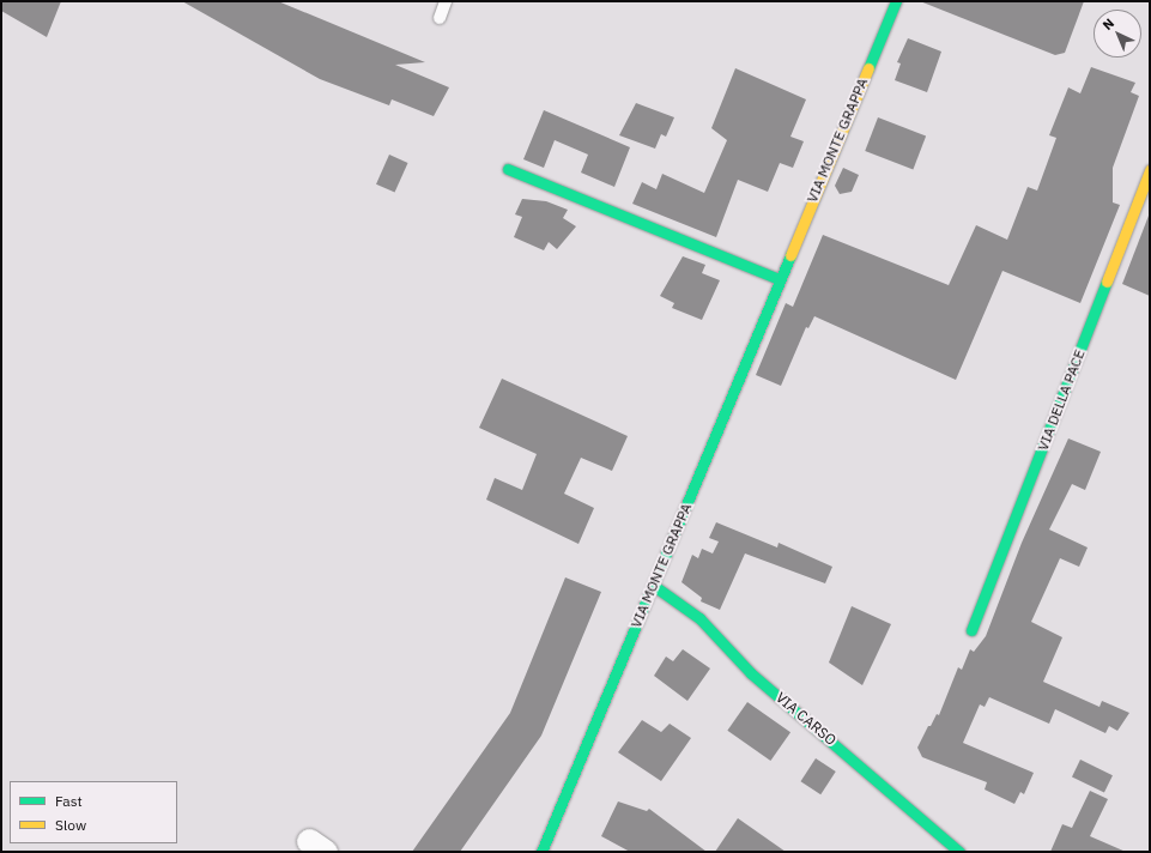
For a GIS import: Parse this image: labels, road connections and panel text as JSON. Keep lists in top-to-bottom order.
{
  "streets": {
    "street": ["VIA MONTE GRAPPA", "VIA DELLA PACE", "VIA CARSO"]
  },
  "crossings": [
    ["VIA MONTE GRAPPA", "VIA CARSO"]
  ],
  "legend": ["Fast", "Slow"],
  "north": "top left"
}
